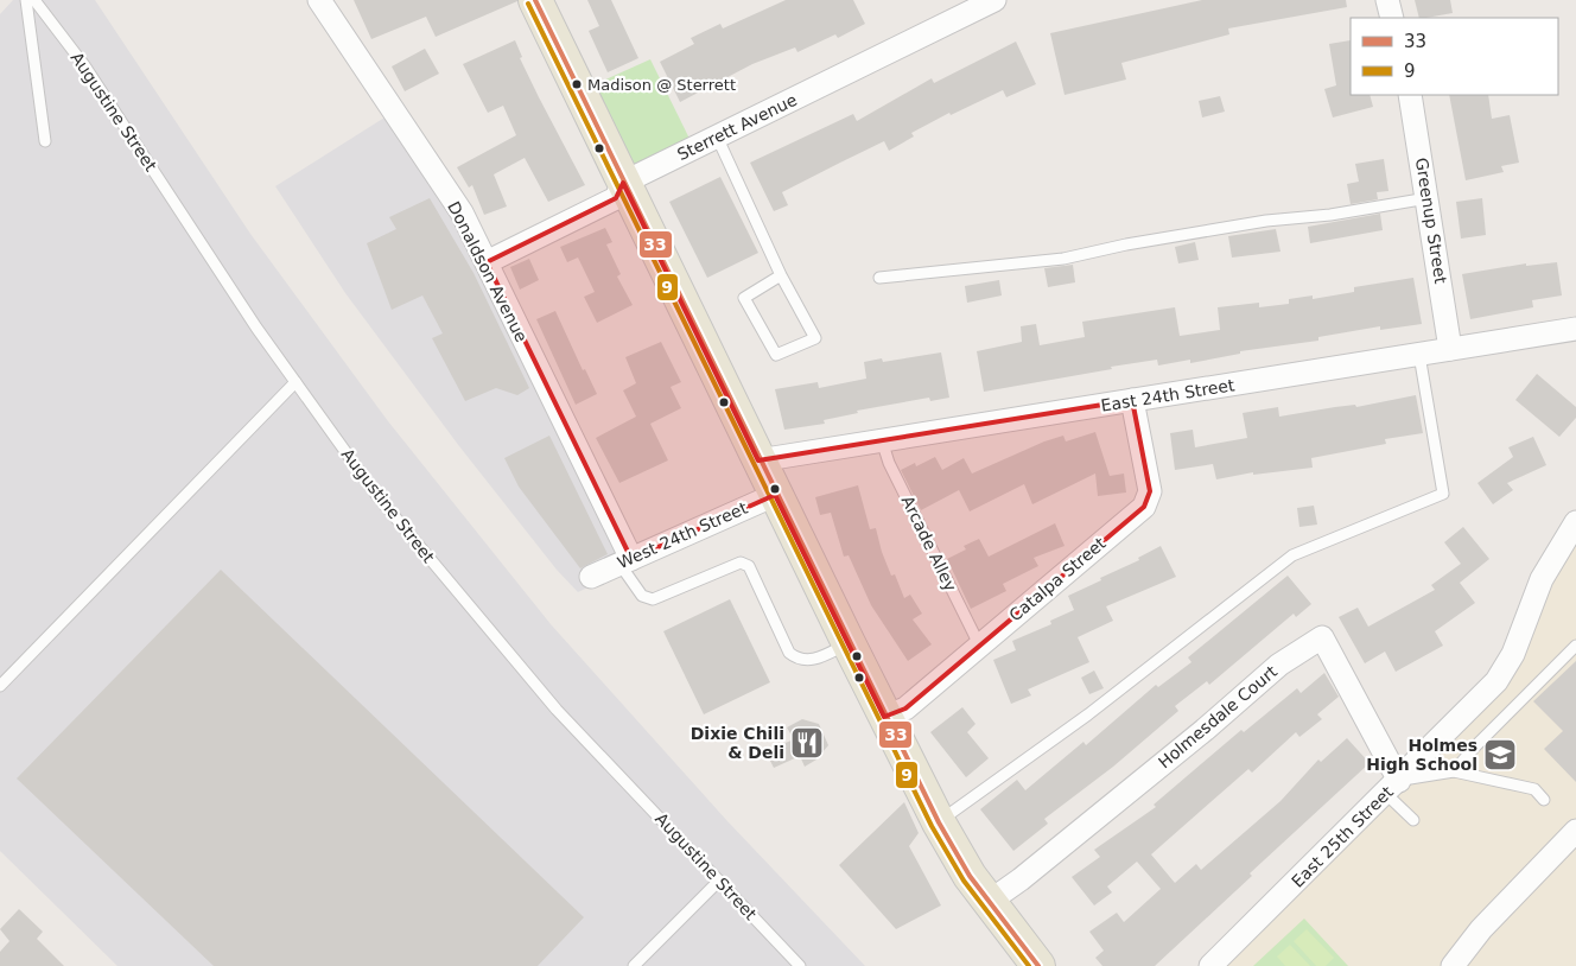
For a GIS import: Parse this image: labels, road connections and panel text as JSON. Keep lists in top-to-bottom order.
{
  "streets": {
    "street": [
      "Sterrett Avenue",
      "Greenup Street",
      "Donaldson Avenue",
      "East 24th Street",
      "West 24th Street",
      "Catalpa Street",
      "Holmesdale Court",
      "East 25th Street"
    ],
    "lane": ["Augustine Street", "Arcade Alley"]
  },
  "crossings": [
    ["Sterrett Avenue", "Donaldson Avenue"],
    ["Greenup Street", "East 24th Street"],
    ["Donaldson Avenue", "West 24th Street"],
    ["East 24th Street", "Arcade Alley"],
    ["East 24th Street", "Catalpa Street"],
    ["Arcade Alley", "Catalpa Street"],
    ["Holmesdale Court", "East 25th Street"]
  ],
  "places": {
    "other": ["Madison @ Sterrett"],
    "restaurant": ["Dixie Chili & Deli"],
    "school or university": ["Holmes High School"]
  },
  "lines": ["transit line 33", "transit line 9"],
  "legend": ["33", "9"]
}
